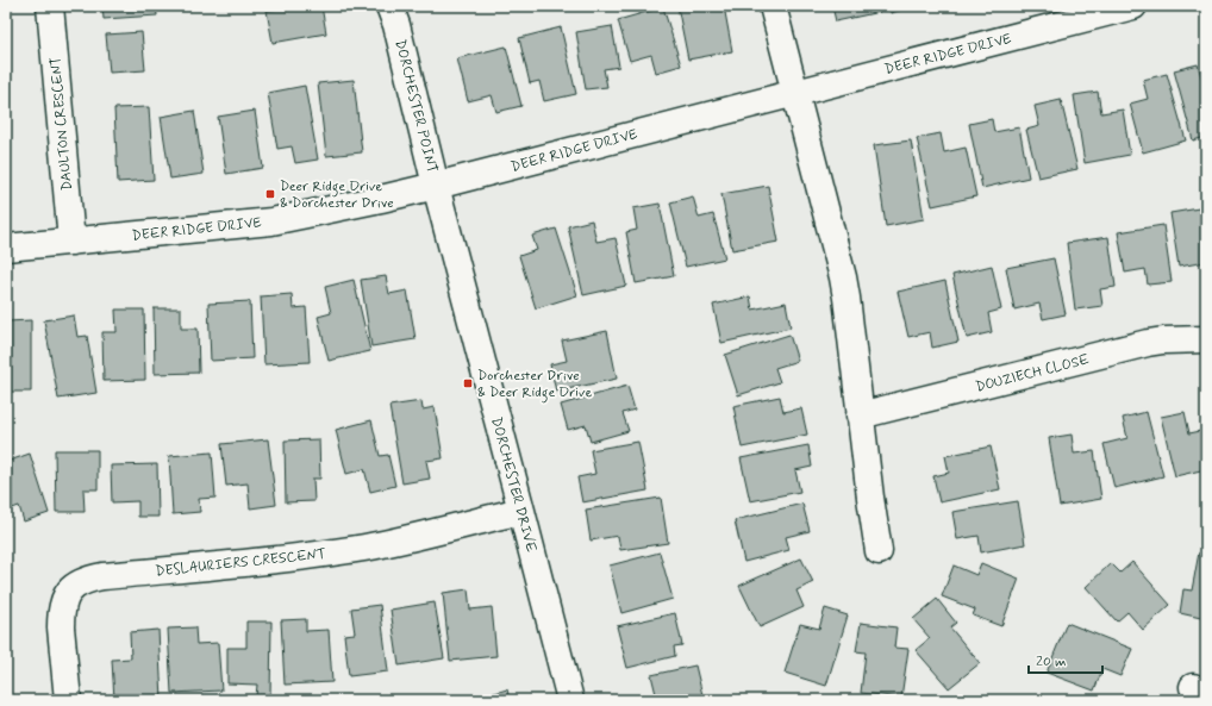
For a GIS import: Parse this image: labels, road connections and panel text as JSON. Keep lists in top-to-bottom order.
{
  "streets": {
    "street": [
      "DEER RIDGE DRIVE",
      "DORCHESTER POINT",
      "DAULTON CRESCENT",
      "DOUZIECH CLOSE",
      "DORCHESTER DRIVE",
      "DESLAURIERS CRESCENT"
    ]
  },
  "crossings": [
    ["DEER RIDGE DRIVE", "DORCHESTER POINT"],
    ["DEER RIDGE DRIVE", "DAULTON CRESCENT"],
    ["DEER RIDGE DRIVE", "DORCHESTER DRIVE"],
    ["DORCHESTER POINT", "DORCHESTER DRIVE"],
    ["DORCHESTER DRIVE", "DESLAURIERS CRESCENT"]
  ],
  "places": {
    "transit": ["Deer Ridge Drive & Dorchester Drive", "Dorchester Drive & Deer Ridge Drive"]
  },
  "scale_bar": "20 m"
}
